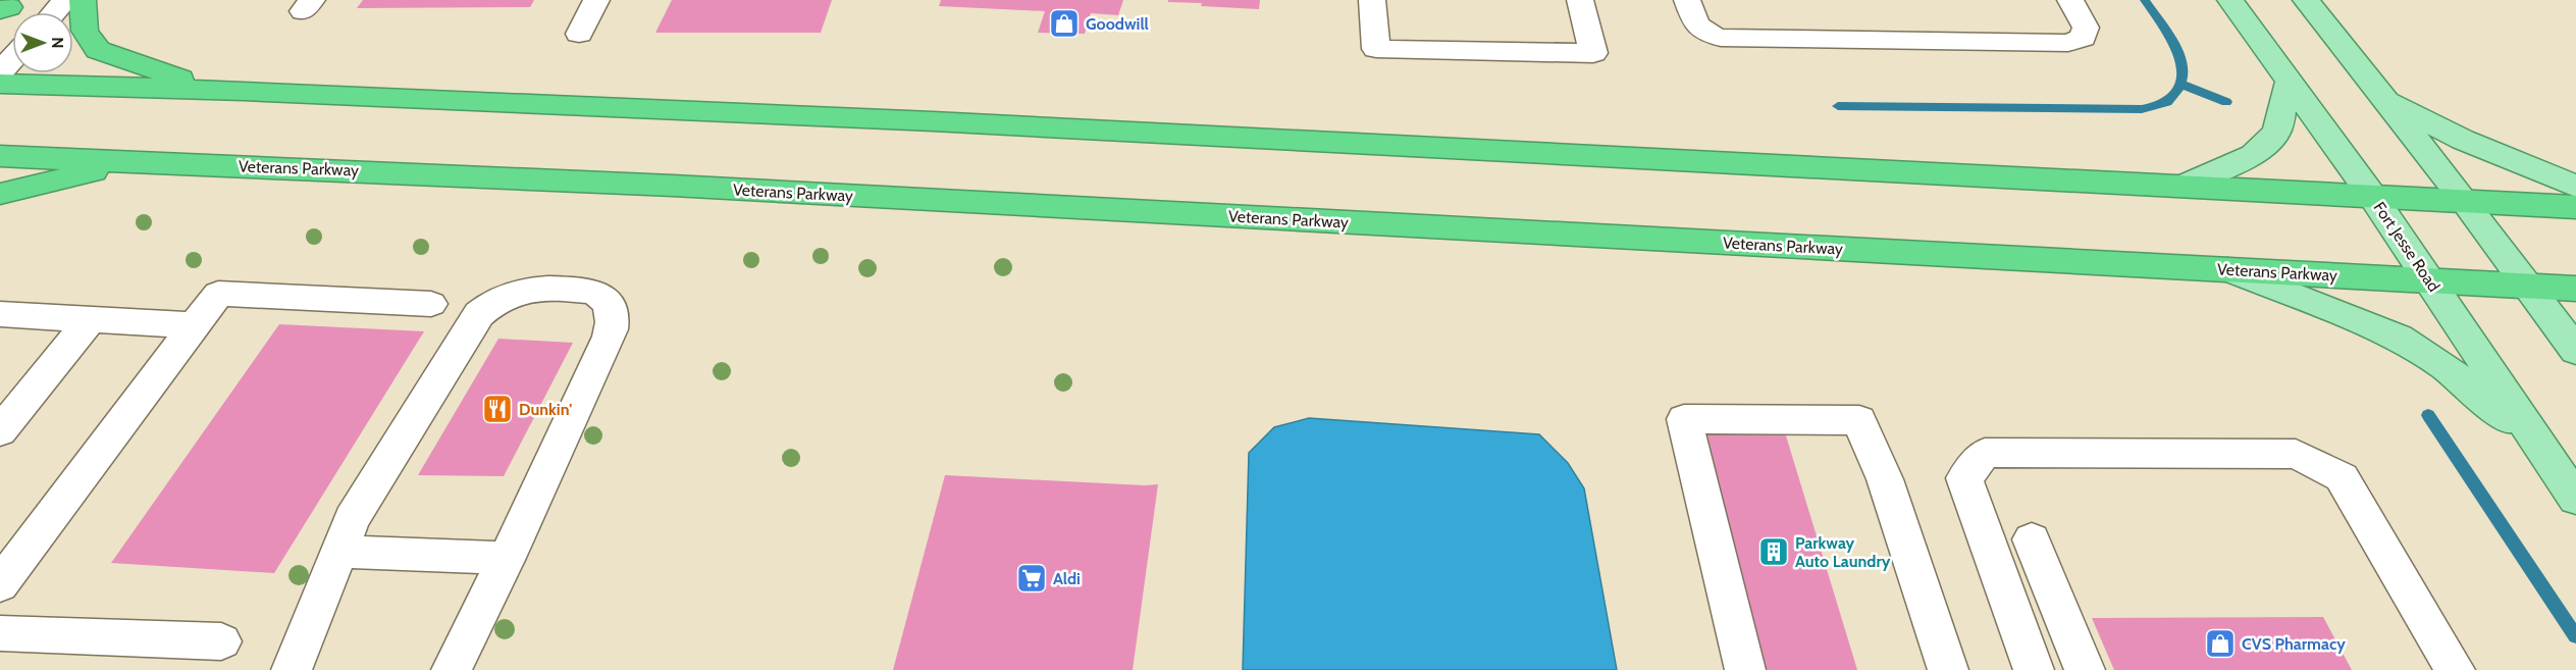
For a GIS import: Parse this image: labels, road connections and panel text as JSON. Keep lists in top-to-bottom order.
{
  "streets": {
    "highway": ["Veterans Parkway"],
    "main road": ["Fort Jesse Road"]
  },
  "crossings": [
    ["Veterans Parkway", "Fort Jesse Road"]
  ],
  "places": {
    "shop": ["Goodwill", "CVS Pharmacy"],
    "restaurant": ["Dunkin'"],
    "building": ["Parkway Auto Laundry"],
    "supermarket": ["Aldi"]
  },
  "north": "right"
}
